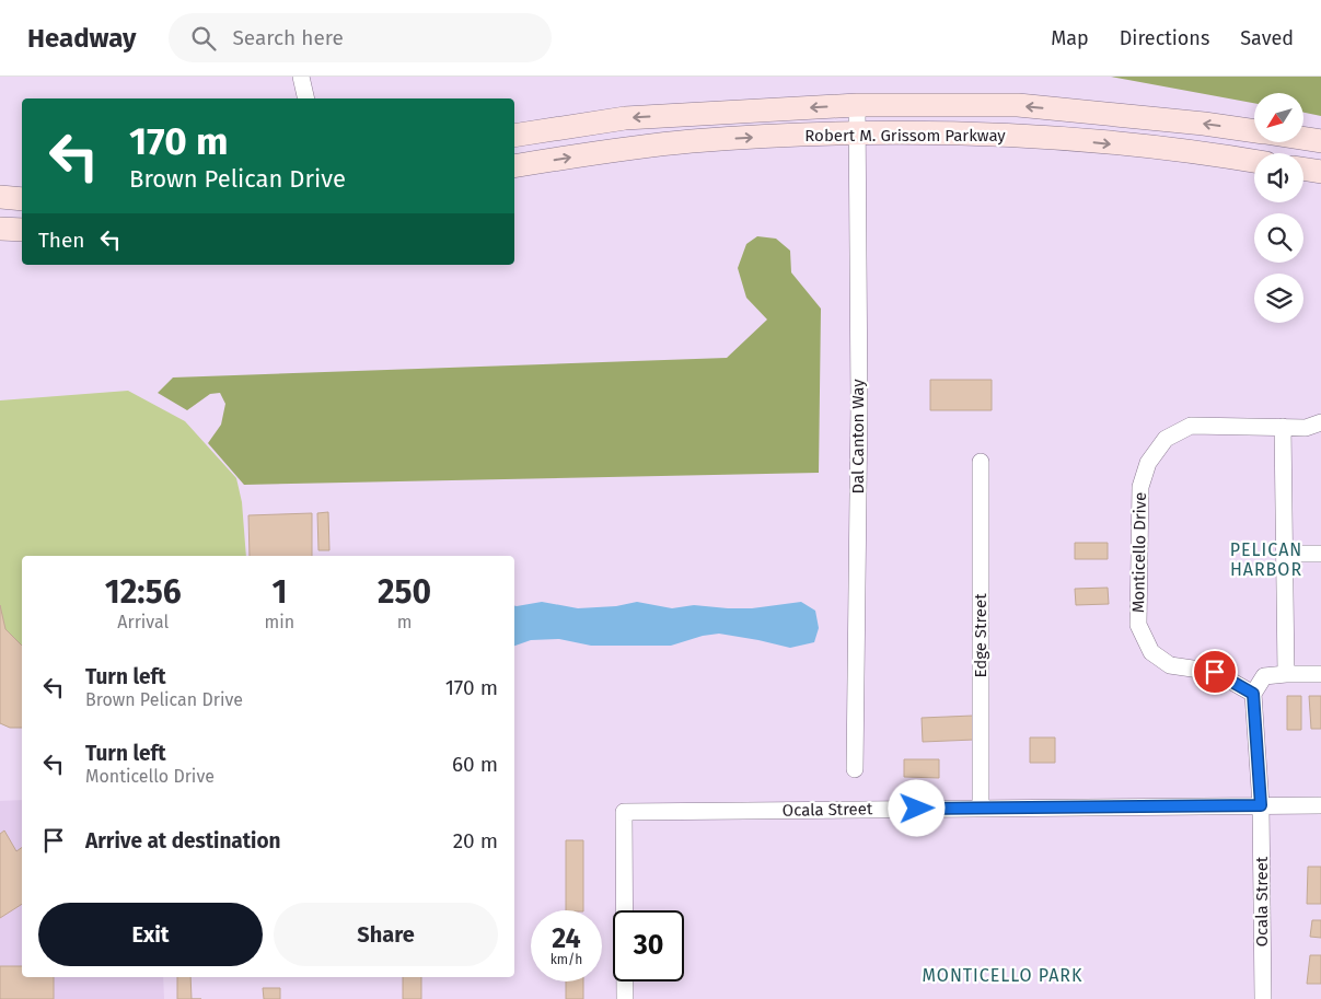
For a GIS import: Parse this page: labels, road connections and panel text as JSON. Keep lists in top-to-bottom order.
{
  "streets": {
    "main road": ["Robert M. Grissom Parkway"],
    "street": [
      "Dal Canton Way",
      "Monticello Drive",
      "Edge Street",
      "Ocala Street"
    ]
  },
  "crossings": [
    ["Robert M. Grissom Parkway", "Dal Canton Way"],
    ["Edge Street", "Ocala Street"]
  ],
  "districts": ["PELICAN HARBOR", "MONTICELLO PARK"],
  "north": "bottom left",
  "page": {
    "header": "Headway",
    "search": "Search here",
    "nav": ["Map", "Directions", "Saved"],
    "turn": ["170 m", "Brown Pelican Drive"],
    "then": "Then",
    "eta": [
      "12:56",
      "Arrival",
      "1",
      "min",
      "250",
      "m"
    ],
    "list": [
      {
        "name": "Turn left",
        "note": "Brown Pelican Drive",
        "value": "170 m"
      },
      {
        "name": "Turn left",
        "note": "Monticello Drive",
        "value": "60 m"
      },
      {
        "name": "Arrive at destination",
        "value": "20 m"
      }
    ],
    "buttons": ["Exit", "Share"],
    "speed": "24 km/h",
    "limit": "30"
  }
}
